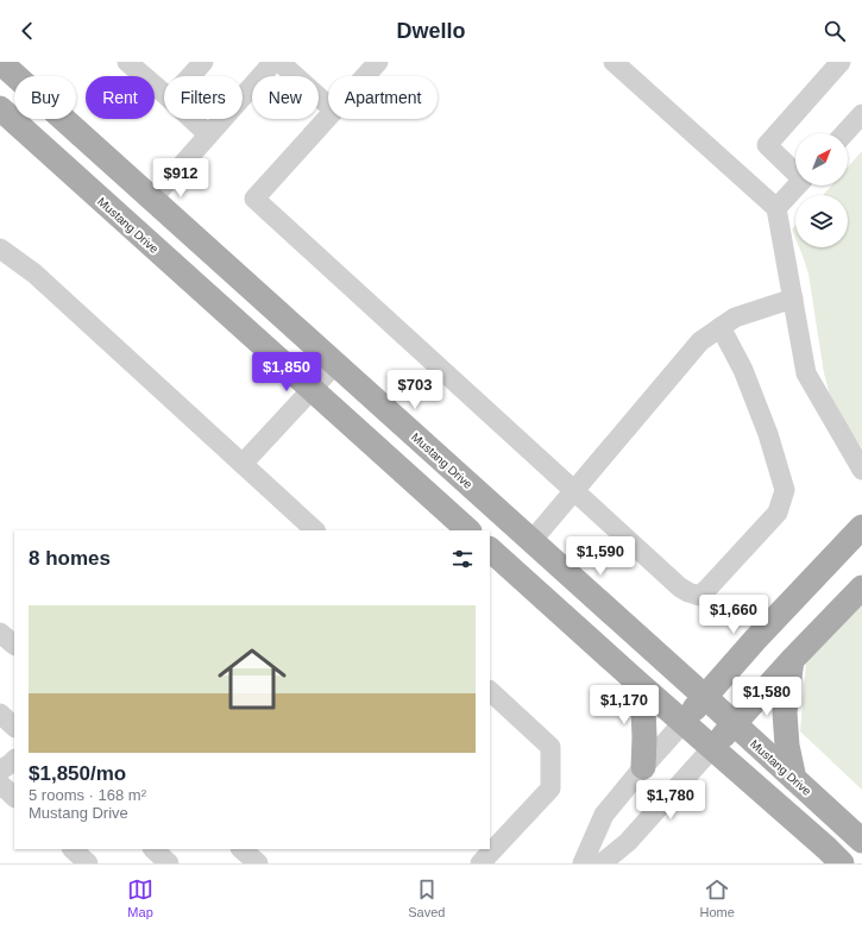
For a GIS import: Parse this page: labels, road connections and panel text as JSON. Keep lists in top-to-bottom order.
{
  "streets": {
    "main road": ["Mustang Drive"]
  },
  "north": "top right",
  "page": {
    "header": "Dwello",
    "chip": [
      "Buy",
      "Rent",
      "Filters",
      "New",
      "Apartment"
    ],
    "price": [
      "$912",
      "$1,850",
      "$703",
      "$1,590",
      "$1,660",
      "$1,580",
      "$1,170",
      "$1,780"
    ],
    "heading": "8 homes",
    "list": [
      {
        "name": "$1,850/mo",
        "note": "5 rooms · 168 m² · Mustang Drive"
      }
    ],
    "tabs": ["Map", "Saved", "Home"]
  }
}
